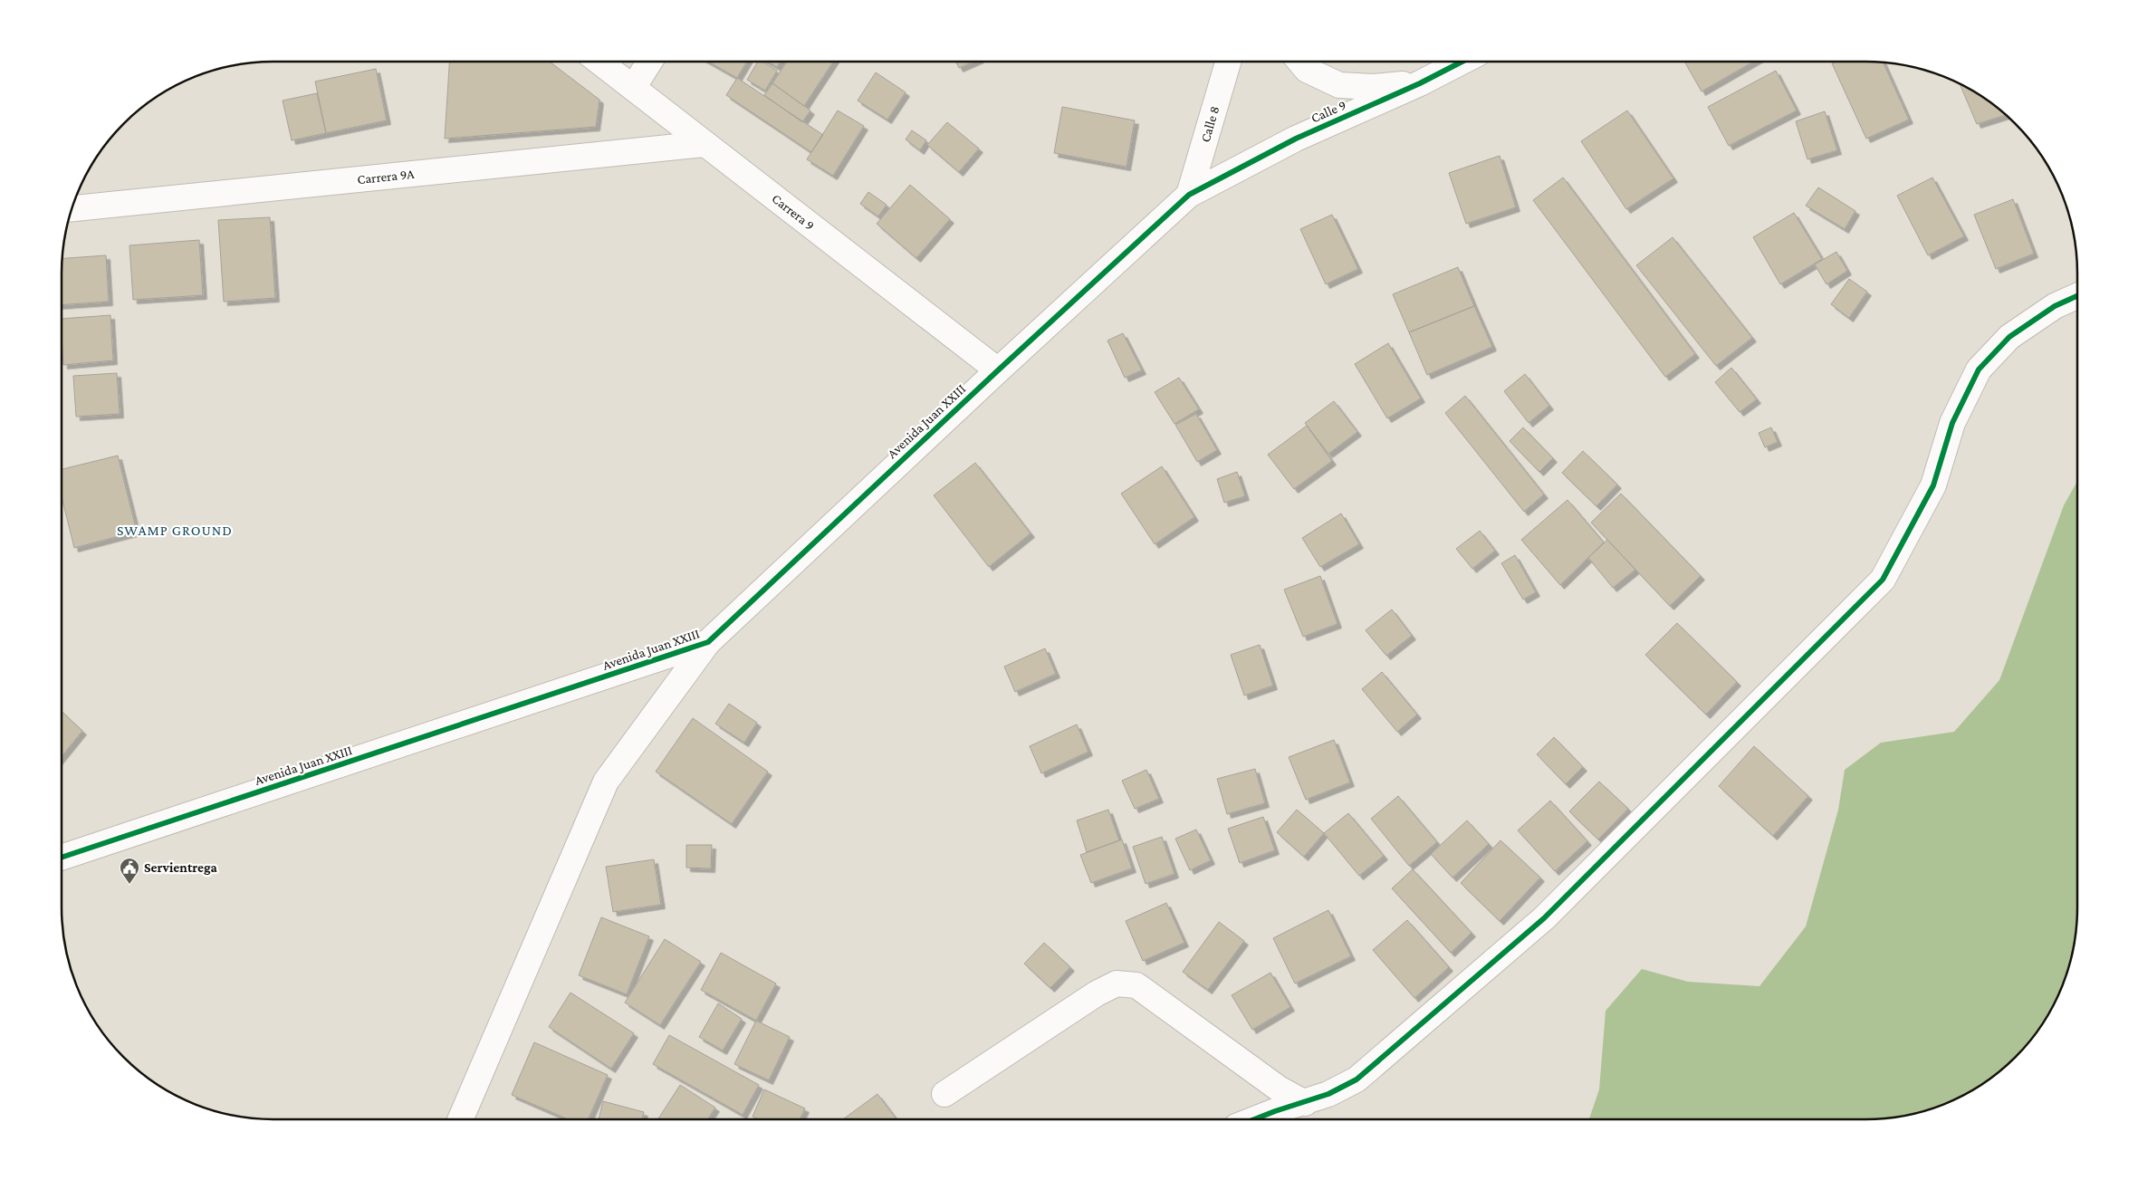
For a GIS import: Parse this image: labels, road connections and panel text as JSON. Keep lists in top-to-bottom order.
{
  "streets": {
    "street": [
      "Calle 9",
      "Calle 8",
      "Carrera 9A",
      "Carrera 9",
      "Avenida Juan XXIII"
    ]
  },
  "crossings": [
    ["Calle 9", "Calle 8"],
    ["Calle 9", "Avenida Juan XXIII"],
    ["Calle 8", "Avenida Juan XXIII"],
    ["Carrera 9A", "Carrera 9"],
    ["Carrera 9", "Avenida Juan XXIII"]
  ],
  "districts": ["SWAMP GROUND"],
  "places": {
    "public building": ["Servientrega"]
  }
}
